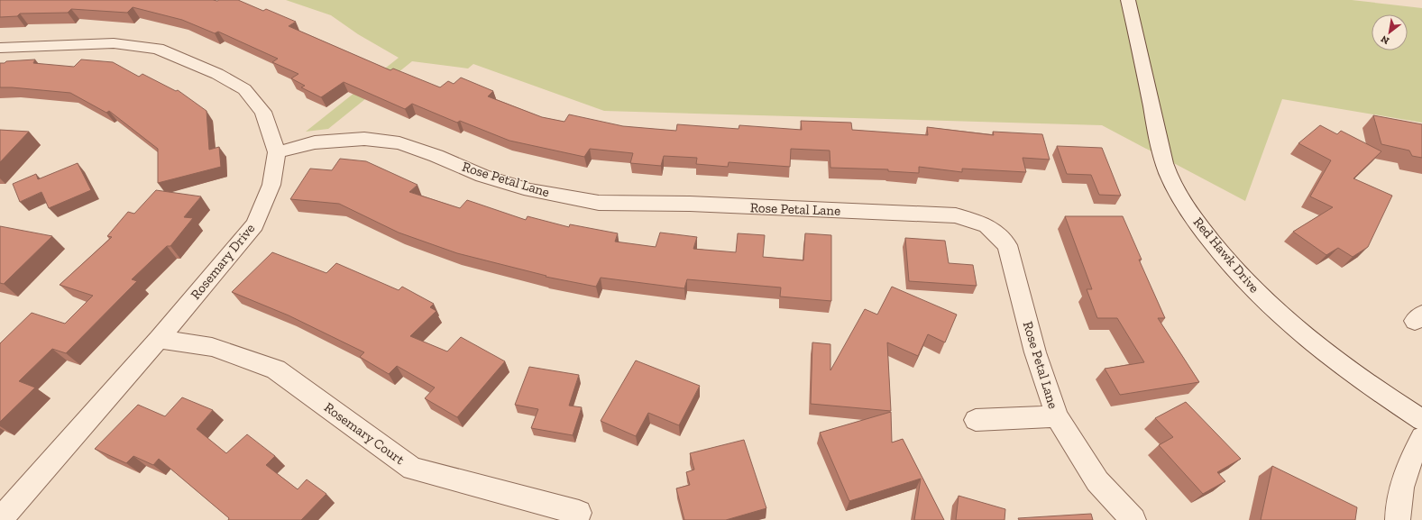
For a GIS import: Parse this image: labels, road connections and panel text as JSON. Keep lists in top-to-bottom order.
{
  "streets": {
    "street": [
      "Rose Petal Lane",
      "Red Hawk Drive",
      "Rosemary Drive",
      "Rosemary Court"
    ]
  },
  "crossings": [
    ["Rose Petal Lane", "Rosemary Drive"],
    ["Rosemary Drive", "Rosemary Court"]
  ],
  "north": "bottom left"
}
